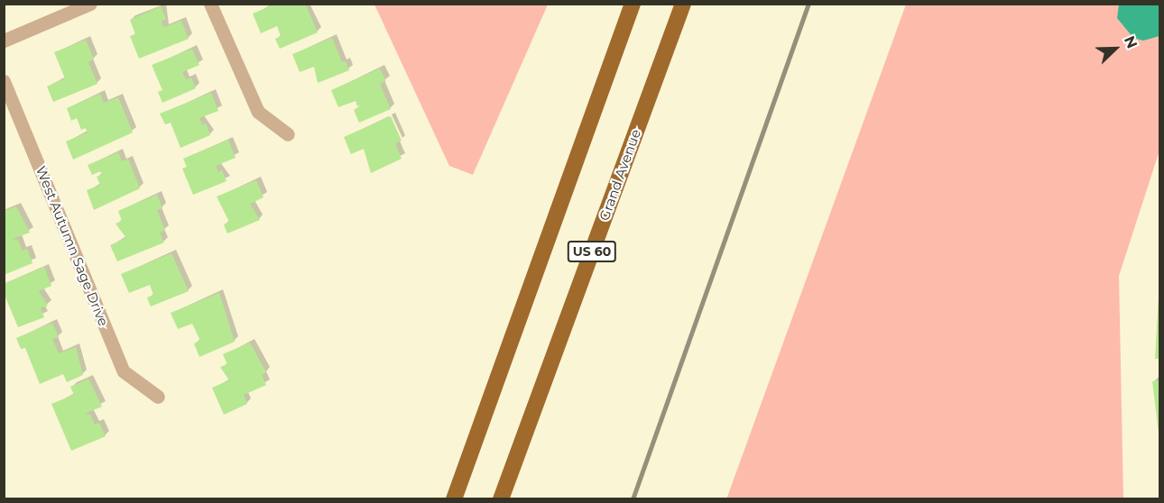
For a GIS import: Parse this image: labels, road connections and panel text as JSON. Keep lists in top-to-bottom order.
{
  "streets": {
    "highway": ["Grand Avenue", "US 60"],
    "street": ["West Autumn Sage Drive"]
  },
  "north": "top right"
}
